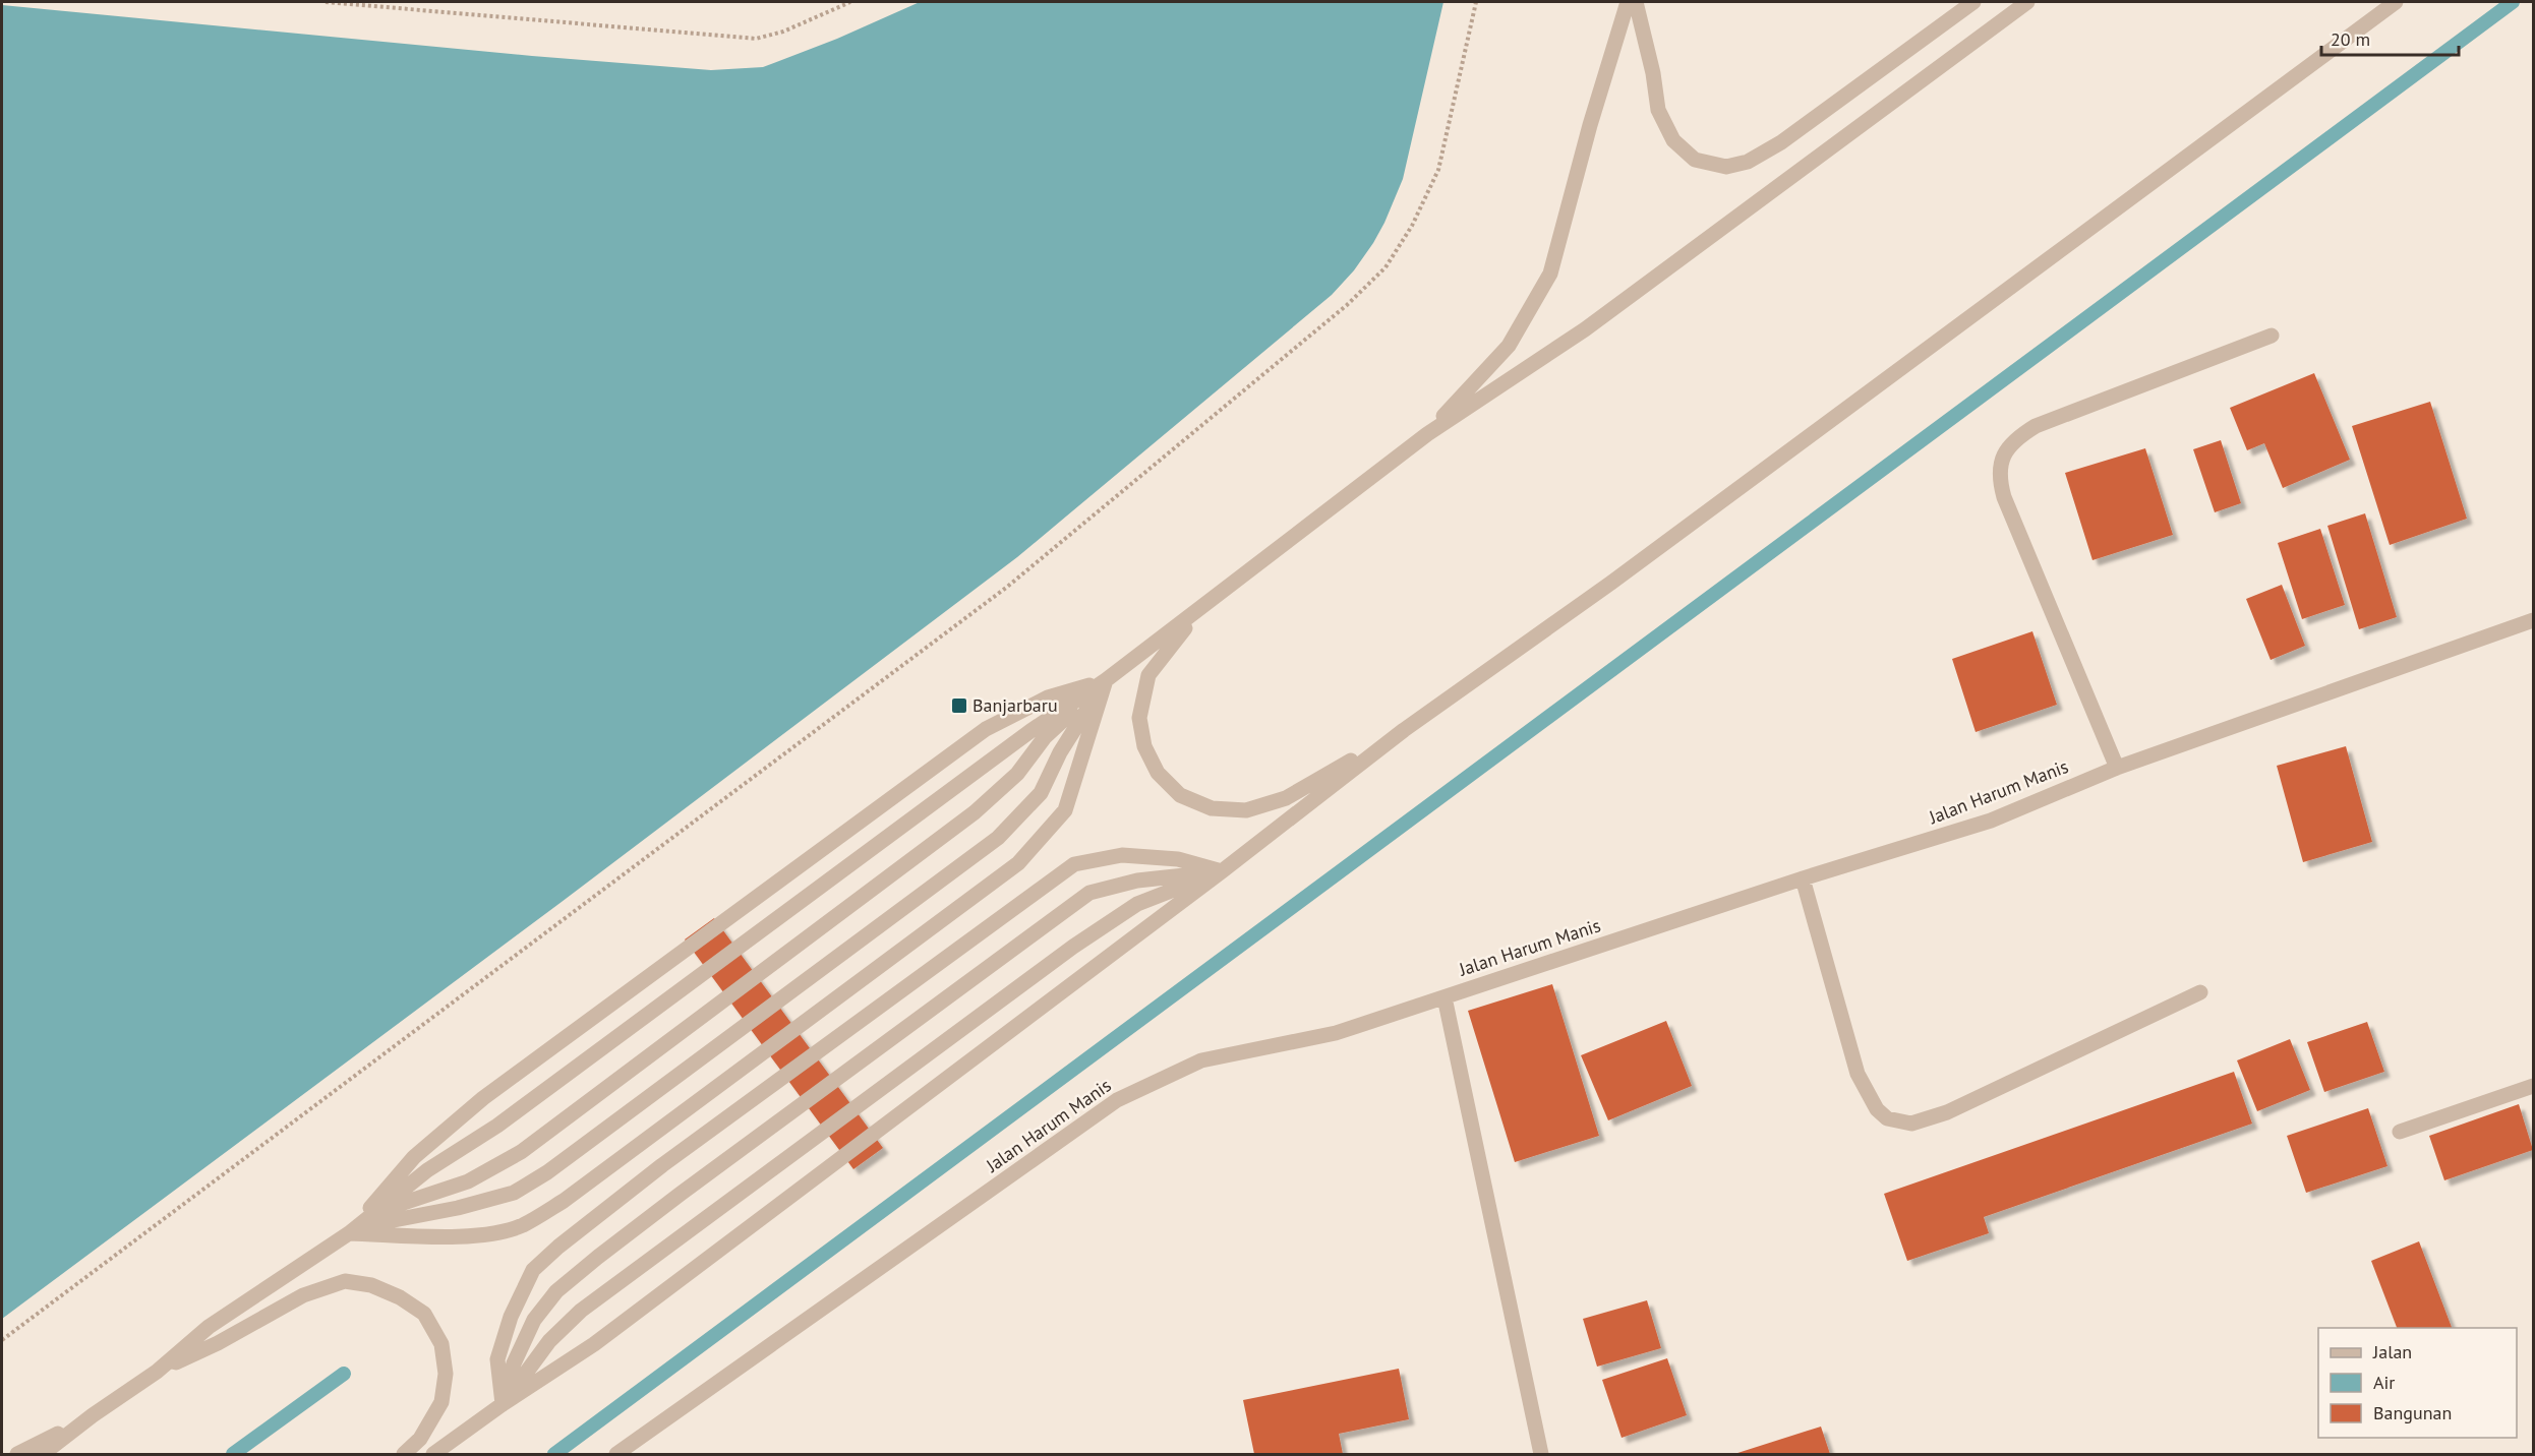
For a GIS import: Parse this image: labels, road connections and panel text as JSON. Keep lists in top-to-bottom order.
{
  "streets": {
    "street": ["Jalan Harum Manis"]
  },
  "places": {
    "transit": ["Banjarbaru"]
  },
  "legend": ["Jalan", "Air", "Bangunan"],
  "scale_bar": "20 m"
}
